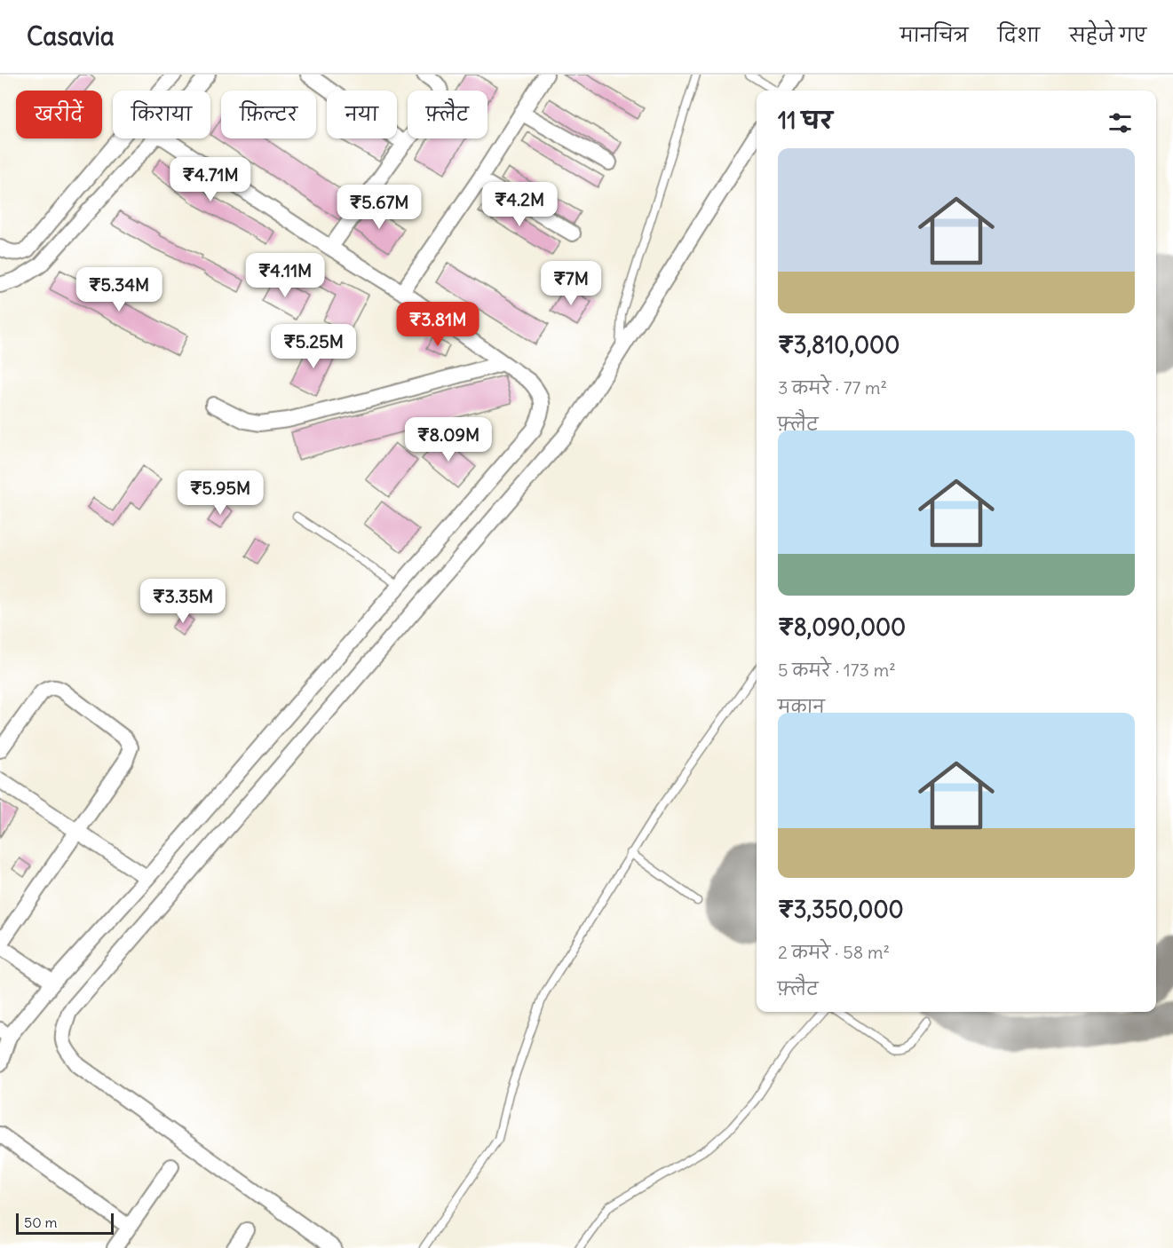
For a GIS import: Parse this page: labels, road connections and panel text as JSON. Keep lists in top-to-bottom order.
{
  "scale_bar": "50 m",
  "page": {
    "header": "Casavia",
    "nav": ["मानचित्र", "दिशा", "सहेजे गए"],
    "chip": [
      "खरीदें",
      "किराया",
      "फ़िल्टर",
      "नया",
      "फ़्लैट"
    ],
    "heading": "11 घर",
    "list": [
      {
        "name": "₹3,810,000",
        "note": "3 कमरे · 77 m² · फ़्लैट"
      },
      {
        "name": "₹8,090,000",
        "note": "5 कमरे · 173 m² · मकान"
      },
      {
        "name": "₹3,350,000",
        "note": "2 कमरे · 58 m² · फ़्लैट"
      }
    ],
    "price": [
      "₹4.71M",
      "₹4.2M",
      "₹5.67M",
      "₹4.11M",
      "₹7M",
      "₹5.34M",
      "₹3.81M",
      "₹5.25M",
      "₹8.09M",
      "₹5.95M",
      "₹3.35M"
    ],
    "scale": "50 m"
  }
}
